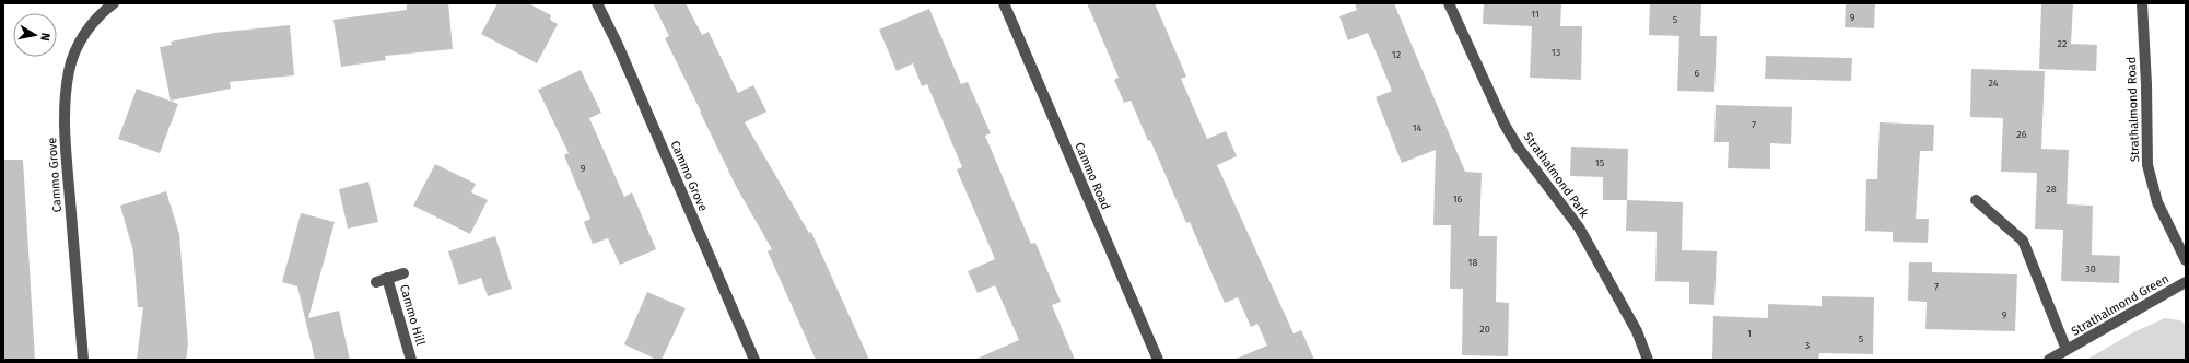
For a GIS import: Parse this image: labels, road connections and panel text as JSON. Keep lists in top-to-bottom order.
{
  "streets": {
    "street": [
      "Strathalmond Road",
      "Cammo Grove",
      "Strathalmond Park",
      "Cammo Road",
      "Strathalmond Green",
      "Cammo Hill"
    ]
  },
  "house_numbers": [
    "11",
    "9",
    "5",
    "22",
    "13",
    "12",
    "6",
    "24",
    "7",
    "14",
    "26",
    "15",
    "9",
    "28",
    "16",
    "18",
    "30",
    "7",
    "9",
    "20",
    "1",
    "5",
    "3"
  ],
  "north": "right"
}
